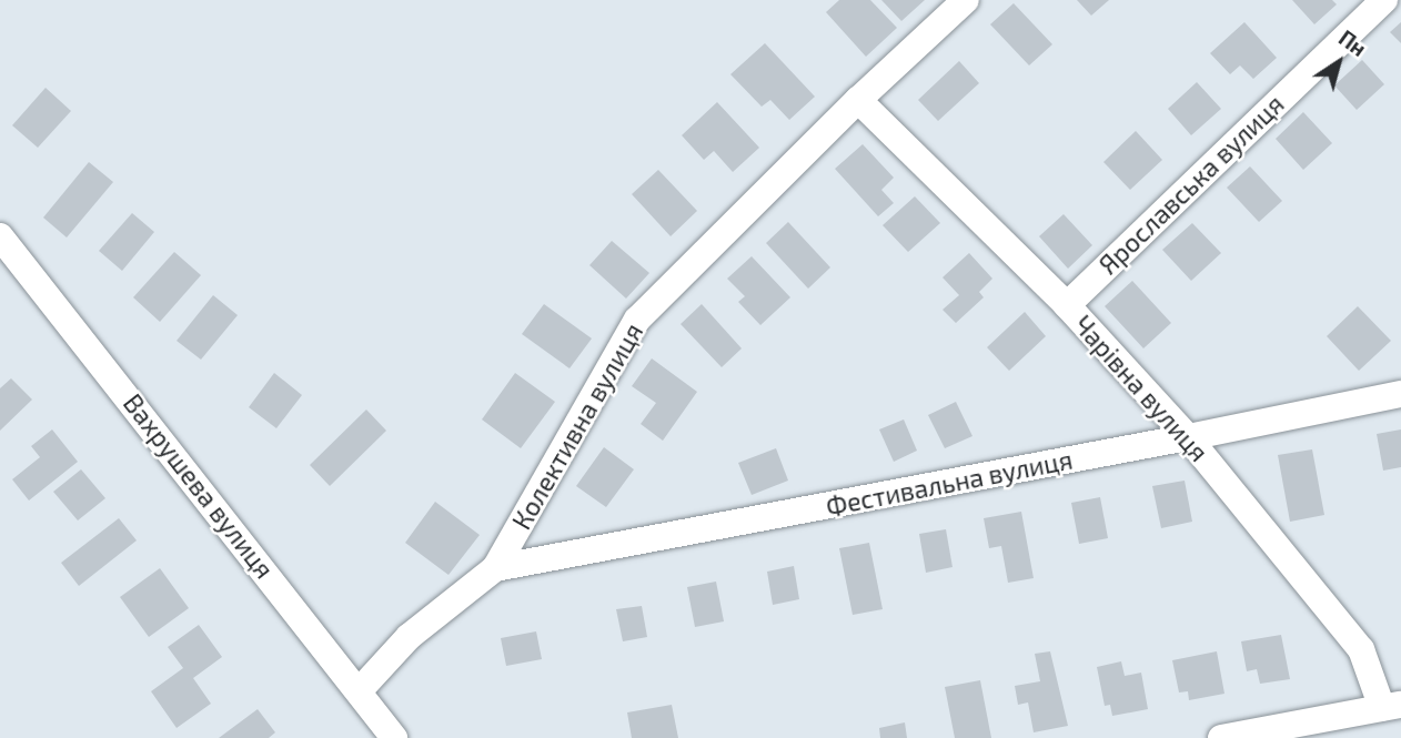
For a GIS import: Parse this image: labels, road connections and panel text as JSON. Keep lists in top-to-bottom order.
{
  "streets": {
    "street": [
      "Ярославська вулиця",
      "Чарівна вулиця",
      "Колективна вулиця",
      "Фестивальна вулиця",
      "Вахрушева вулиця"
    ]
  },
  "crossings": [
    ["Ярославська вулиця", "Чарівна вулиця"],
    ["Чарівна вулиця", "Колективна вулиця"],
    ["Чарівна вулиця", "Фестивальна вулиця"],
    ["Колективна вулиця", "Фестивальна вулиця"],
    ["Колективна вулиця", "Вахрушева вулиця"]
  ],
  "north": "top right"
}
